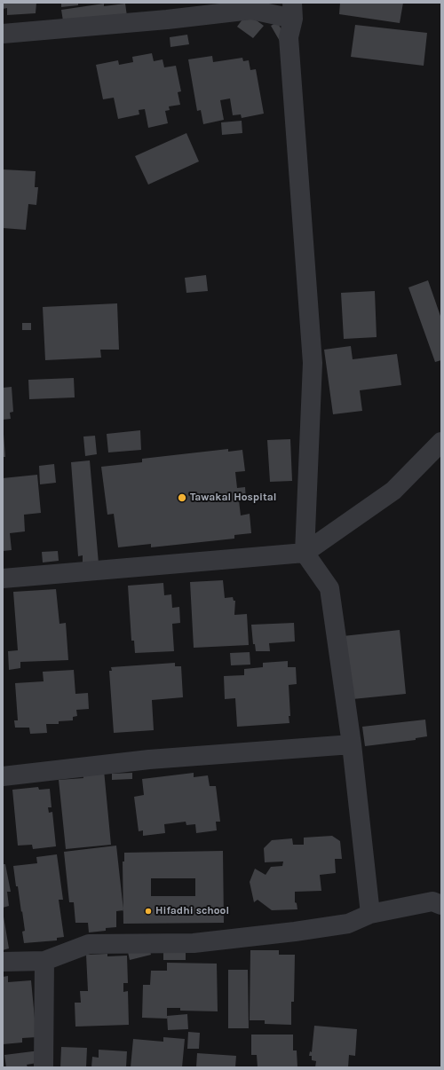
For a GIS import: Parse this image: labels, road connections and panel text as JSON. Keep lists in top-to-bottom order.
{
  "places": ["Tawakal Hospital", "Hifadhi school"]
}
